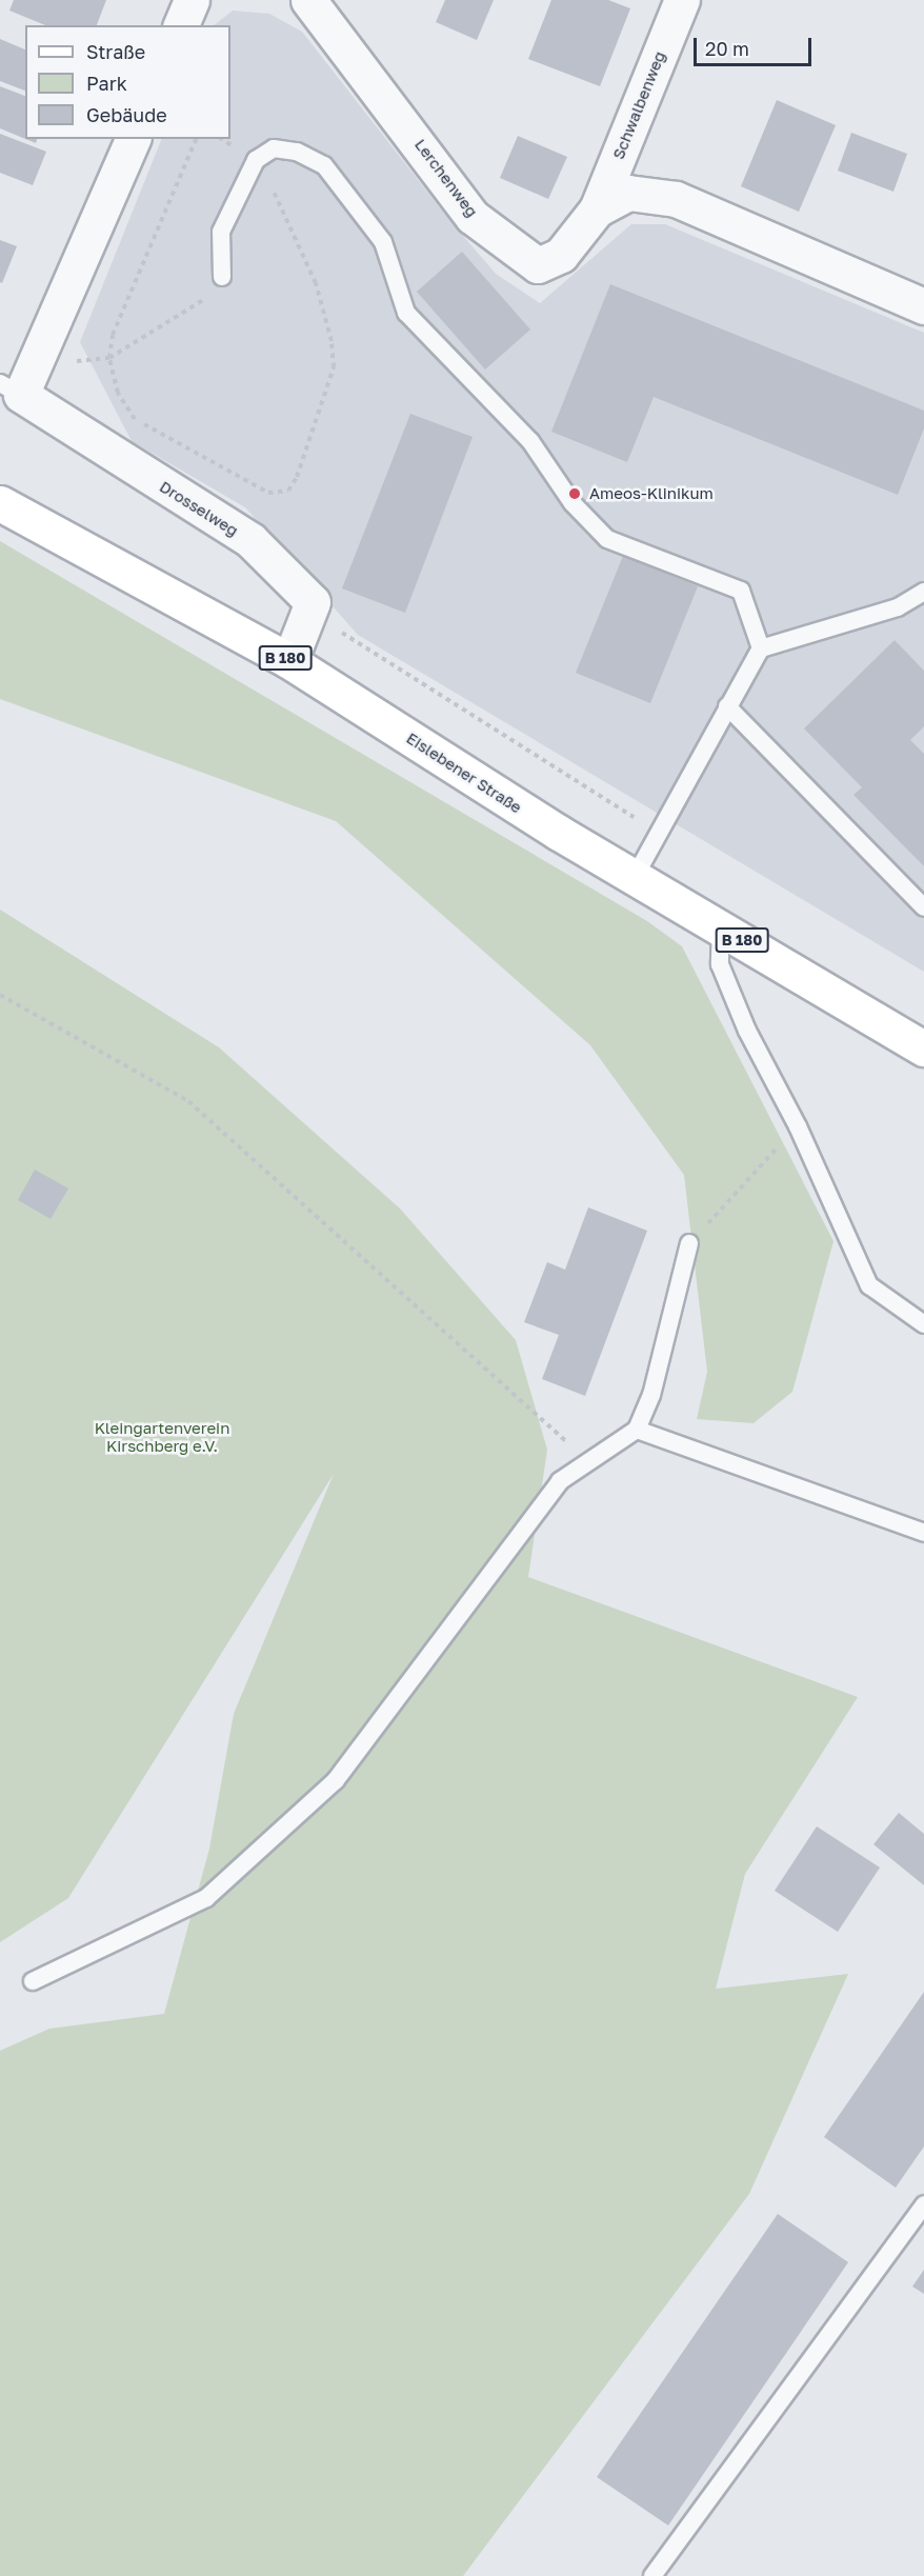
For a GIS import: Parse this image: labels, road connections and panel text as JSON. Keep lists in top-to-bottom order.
{
  "streets": {
    "main road": ["B 180", "Eislebener Straße"],
    "street": ["Schwalbenweg", "Lerchenweg", "Drosselweg"]
  },
  "crossings": [
    ["Schwalbenweg", "Lerchenweg"]
  ],
  "parks": ["Kleingartenverein Kirschberg e.V."],
  "places": ["Ameos-Klinikum"],
  "legend": ["Straße", "Park", "Gebäude"],
  "scale_bar": "20 m"
}
